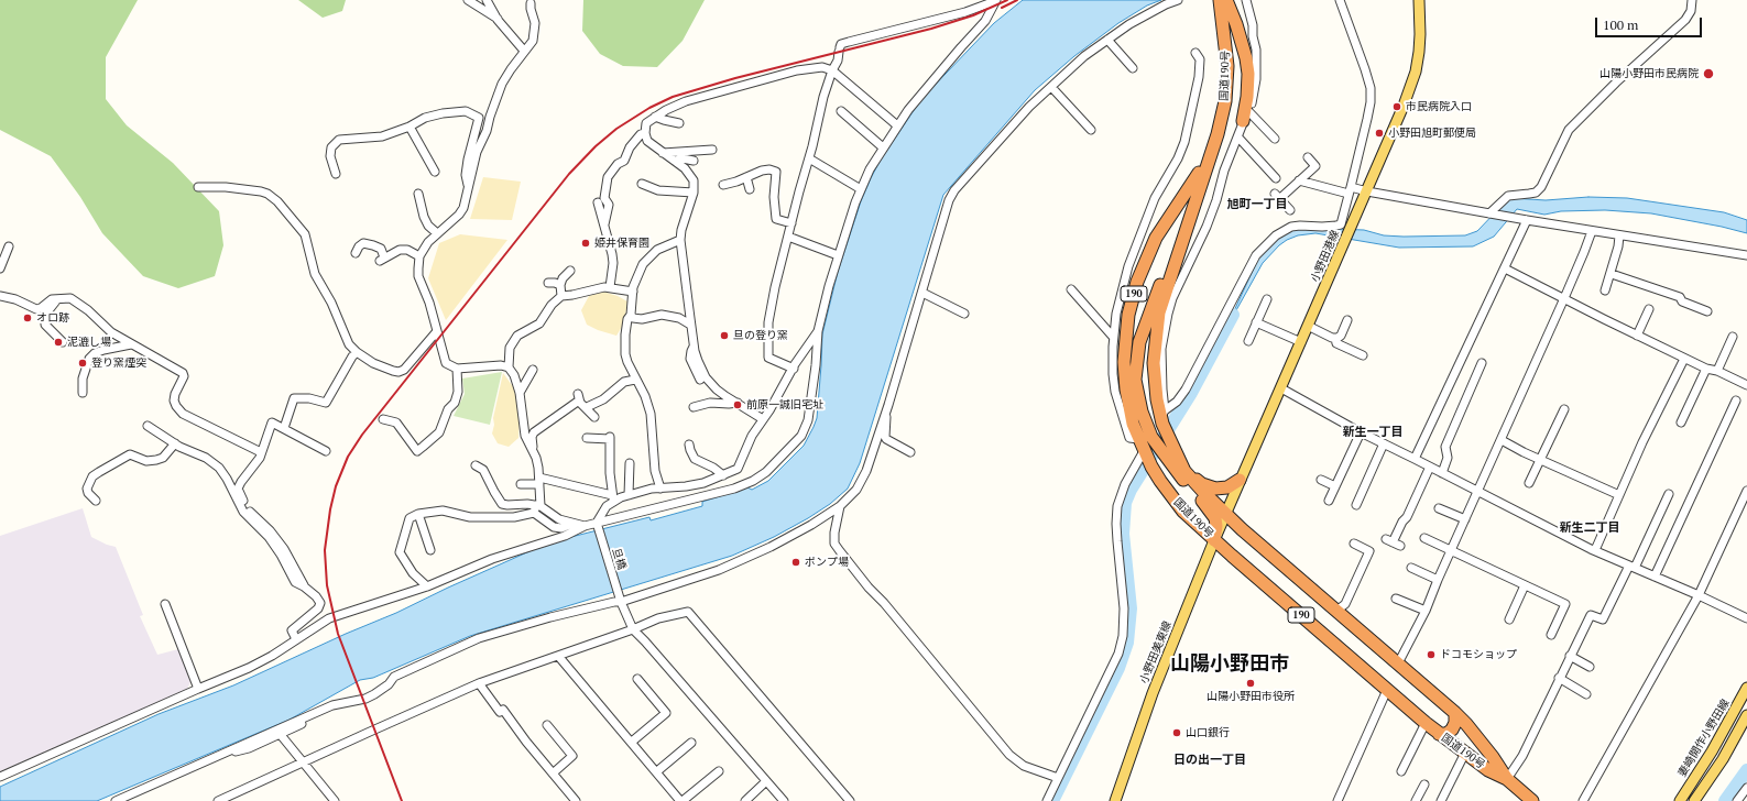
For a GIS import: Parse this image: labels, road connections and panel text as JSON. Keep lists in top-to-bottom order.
{
  "streets": {
    "highway": ["国道190号", "190"],
    "main road": ["小野田港線", "小野田美東線", "妻崎開作小野田線"],
    "street": ["旦橋"]
  },
  "crossings": [
    ["国道190号", "小野田港線"],
    ["国道190号", "小野田美東線"],
    ["小野田港線", "小野田美東線"]
  ],
  "districts": [
    "旭町一丁目",
    "新生一丁目",
    "新生二丁目",
    "山陽小野田市",
    "日の出一丁目"
  ],
  "places": [
    "山陽小野田市民病院",
    "市民病院入口",
    "小野田旭町郵便局",
    "姫井保育園",
    "オロ跡",
    "旦の登り窯",
    "泥漉し場",
    "登り窯煙突",
    "前原一誠旧宅址",
    "ポンプ場",
    "ドコモショップ",
    "山陽小野田市役所",
    "山口銀行"
  ],
  "scale_bar": "100 m"
}
